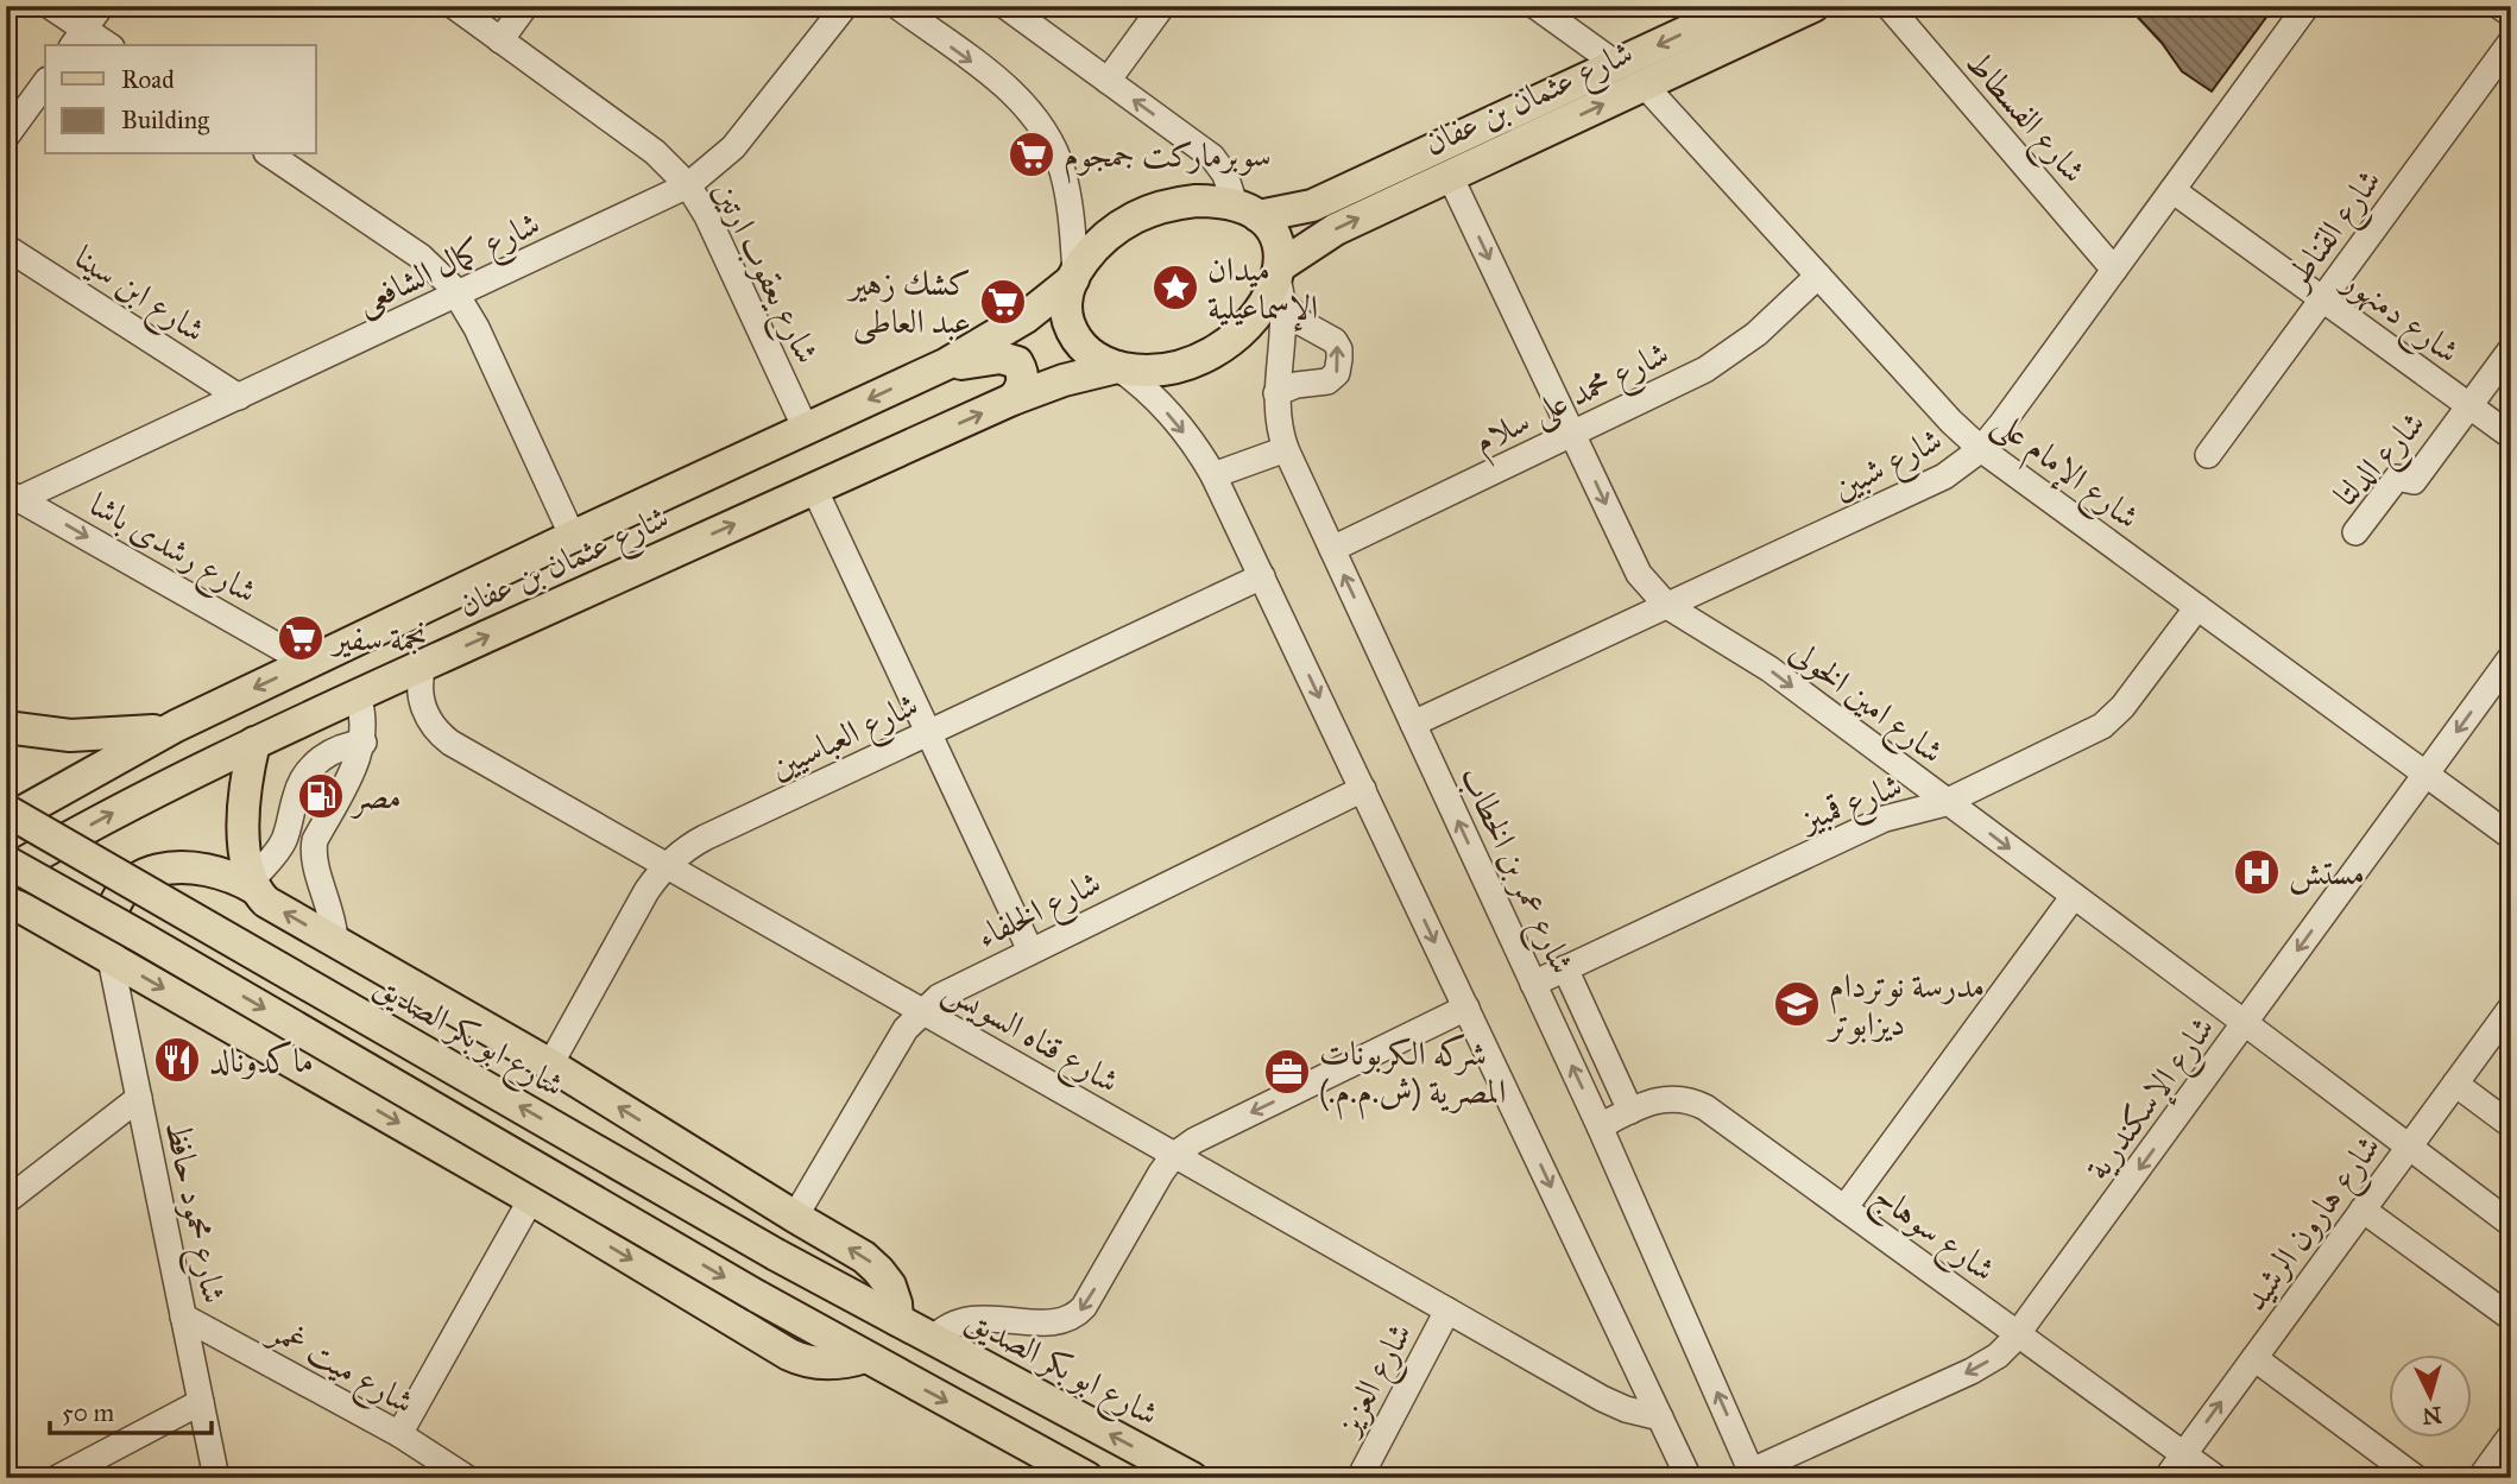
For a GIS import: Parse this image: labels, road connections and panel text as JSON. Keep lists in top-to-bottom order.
{
  "streets": {
    "main road": ["شارع عثمان بن عفان", "شارع ابو بكر الصديق"],
    "street": [
      "شارع الفسطاط",
      "شارع القناطر",
      "شارع كمال الشافعى",
      "شارع يعقوب ارتين",
      "شارع ابن سينا",
      "شارع دمنهور",
      "شارع محمد على سلام",
      "شارع الدلتا",
      "شارع شبين",
      "شارع الإمام على",
      "شارع رشدى باشا",
      "شارع امين الخولى",
      "شارع العباسيين",
      "شارع قمبيز",
      "شارع عمر بن الخطاب",
      "شارع الخلفاء",
      "شارع قناه السويس",
      "شارع الإسكندرية",
      "شارع محمود حافظ",
      "شارع هارون الرشيد",
      "شارع سوهاج",
      "شارع ميت غمر",
      "شارع العزيز"
    ]
  },
  "crossings": [
    ["شارع عثمان بن عفان", "شارع يعقوب ارتين"],
    ["شارع عثمان بن عفان", "شارع الإمام على"],
    ["شارع عثمان بن عفان", "شارع رشدى باشا"],
    ["شارع عثمان بن عفان", "شارع امين الخولى"],
    ["شارع عثمان بن عفان", "شارع عمر بن الخطاب"],
    ["شارع عثمان بن عفان", "شارع قناه السويس"],
    ["شارع الفسطاط", "شارع شبين"],
    ["شارع القناطر", "شارع دمنهور"],
    ["شارع كمال الشافعى", "شارع يعقوب ارتين"],
    ["شارع كمال الشافعى", "شارع ابن سينا"],
    ["شارع كمال الشافعى", "شارع رشدى باشا"],
    ["شارع دمنهور", "شارع الدلتا"],
    ["شارع دمنهور", "شارع شبين"],
    ["شارع محمد على سلام", "شارع الإمام على"],
    ["شارع محمد على سلام", "شارع امين الخولى"],
    ["شارع محمد على سلام", "شارع عمر بن الخطاب"],
    ["شارع شبين", "شارع الإمام على"],
    ["شارع شبين", "شارع امين الخولى"],
    ["شارع شبين", "شارع عمر بن الخطاب"],
    ["شارع الإمام على", "شارع قمبيز"],
    ["شارع الإمام على", "شارع الإسكندرية"],
    ["شارع امين الخولى", "شارع قمبيز"],
    ["شارع امين الخولى", "شارع الإسكندرية"],
    ["شارع امين الخولى", "شارع هارون الرشيد"],
    ["شارع العباسيين", "شارع ابو بكر الصديق"],
    ["شارع العباسيين", "شارع قناه السويس"],
    ["شارع قمبيز", "شارع عمر بن الخطاب"],
    ["شارع عمر بن الخطاب", "شارع الإسكندرية"],
    ["شارع عمر بن الخطاب", "شارع سوهاج"],
    ["شارع الخلفاء", "شارع ابو بكر الصديق"],
    ["شارع الخلفاء", "شارع قناه السويس"],
    ["شارع ابو بكر الصديق", "شارع محمود حافظ"],
    ["شارع قناه السويس", "شارع العزيز"],
    ["شارع الإسكندرية", "شارع سوهاج"],
    ["شارع محمود حافظ", "شارع ميت غمر"],
    ["شارع هارون الرشيد", "شارع سوهاج"]
  ],
  "one_way": ["شارع رشدى باشا", "شارع امين الخولى"],
  "places": {
    "supermarket": ["سوبرماركت جمجوم", "كشك زهير عبد العاطى", "نجمة سفير"],
    "place": ["ميدان الإسماعيلية"],
    "fuel station": ["مصر"],
    "hospital": ["مستش"],
    "school or university": ["مدرسة نوتردام ديزابوتر"],
    "restaurant": ["ماكدونالد"],
    "office": ["شركه الكربونات المصرية (ش.م.م.)"]
  },
  "legend": ["Road", "Building"],
  "scale_bar": "50 m",
  "north": "bottom"
}
